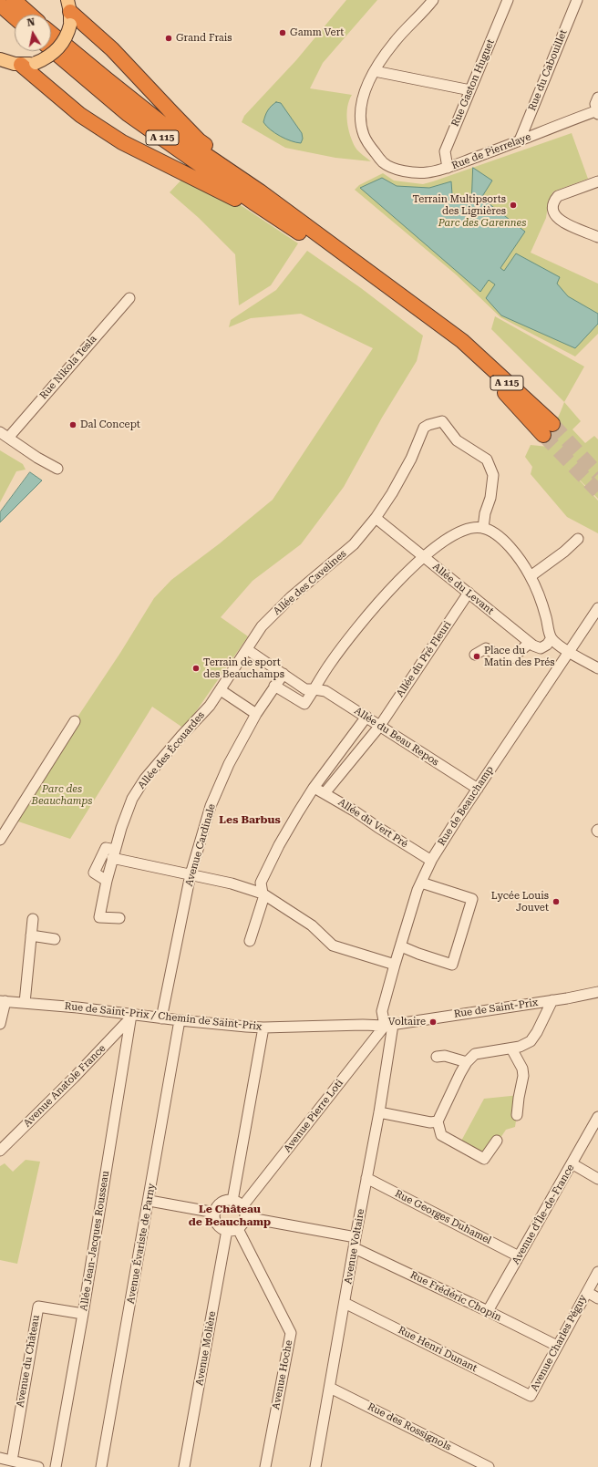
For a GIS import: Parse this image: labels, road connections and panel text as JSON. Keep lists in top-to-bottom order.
{
  "streets": {
    "highway": ["A 115"],
    "street": [
      "Rue du Cabouillet",
      "Rue Gaston Huguet",
      "Rue de Pierrelaye",
      "Rue Nikola Tesla",
      "Allée des Cavelines",
      "Allée du Levant",
      "Allée du Pré Fleuri",
      "Allée du Beau Repos",
      "Allée des Écouardes",
      "Rue de Beauchamp",
      "Allée du Vert Pré",
      "Avenue Cardinale",
      "Rue de Saint-Prix",
      "Rue de Saint-Prix / Chemin de Saint-Prix",
      "Avenue Anatole France",
      "Avenue Pierre Loti",
      "Avenue d'Île-de-France",
      "Rue Georges Duhamel",
      "Allée Jean-Jacques Rousseau",
      "Avenue Évariste de Parny",
      "Avenue Voltaire",
      "Rue Frédéric Chopin",
      "Avenue Charles Péguy",
      "Avenue Molière",
      "Rue Henri Dunant",
      "Avenue du Château",
      "Avenue Hoche",
      "Rue des Rossignols"
    ]
  },
  "crossings": [
    ["Rue du Cabouillet", "Rue de Pierrelaye"],
    ["Rue Gaston Huguet", "Rue de Pierrelaye"],
    ["Allée des Cavelines", "Allée du Levant"],
    ["Allée des Cavelines", "Allée du Beau Repos"],
    ["Allée des Cavelines", "Allée des Écouardes"],
    ["Allée du Levant", "Allée du Pré Fleuri"],
    ["Allée du Pré Fleuri", "Allée du Beau Repos"],
    ["Allée du Pré Fleuri", "Allée du Vert Pré"],
    ["Allée du Beau Repos", "Allée des Écouardes"],
    ["Allée du Beau Repos", "Rue de Beauchamp"],
    ["Allée du Beau Repos", "Avenue Cardinale"],
    ["Rue de Beauchamp", "Allée du Vert Pré"],
    ["Rue de Beauchamp", "Rue de Saint-Prix"],
    ["Rue de Beauchamp", "Rue de Saint-Prix / Chemin de Saint-Prix"],
    ["Rue de Beauchamp", "Avenue Pierre Loti"],
    ["Rue de Beauchamp", "Avenue Voltaire"],
    ["Avenue Cardinale", "Rue de Saint-Prix / Chemin de Saint-Prix"],
    ["Rue de Saint-Prix", "Rue de Saint-Prix / Chemin de Saint-Prix"],
    ["Rue de Saint-Prix", "Avenue Pierre Loti"],
    ["Rue de Saint-Prix", "Avenue Voltaire"],
    ["Rue de Saint-Prix / Chemin de Saint-Prix", "Avenue Anatole France"],
    ["Rue de Saint-Prix / Chemin de Saint-Prix", "Avenue Pierre Loti"],
    ["Rue de Saint-Prix / Chemin de Saint-Prix", "Allée Jean-Jacques Rousseau"],
    ["Rue de Saint-Prix / Chemin de Saint-Prix", "Avenue Évariste de Parny"],
    ["Rue de Saint-Prix / Chemin de Saint-Prix", "Avenue Voltaire"],
    ["Avenue Anatole France", "Allée Jean-Jacques Rousseau"],
    ["Avenue Pierre Loti", "Avenue Voltaire"],
    ["Avenue Pierre Loti", "Avenue Molière"],
    ["Avenue Pierre Loti", "Avenue Hoche"],
    ["Avenue d'Île-de-France", "Rue Georges Duhamel"],
    ["Avenue d'Île-de-France", "Rue Frédéric Chopin"],
    ["Rue Georges Duhamel", "Avenue Voltaire"],
    ["Allée Jean-Jacques Rousseau", "Avenue du Château"],
    ["Avenue Voltaire", "Rue Frédéric Chopin"],
    ["Avenue Voltaire", "Rue Henri Dunant"],
    ["Avenue Voltaire", "Rue des Rossignols"],
    ["Rue Frédéric Chopin", "Avenue Charles Péguy"],
    ["Avenue Charles Péguy", "Rue Henri Dunant"],
    ["Avenue Molière", "Avenue Hoche"]
  ],
  "districts": ["Les Barbus", "Le Château de Beauchamp"],
  "parks": ["Parc des Garennes", "Parc des Beauchamps"],
  "places": [
    "Gamm Vert",
    "Grand Frais",
    "Terrain Multipsorts des Lignières",
    "Dal Concept",
    "Place du Matin des Prés",
    "Terrain de sport des Beauchamps",
    "Lycée Louis Jouvet",
    "Voltaire"
  ],
  "north": "top"
}
